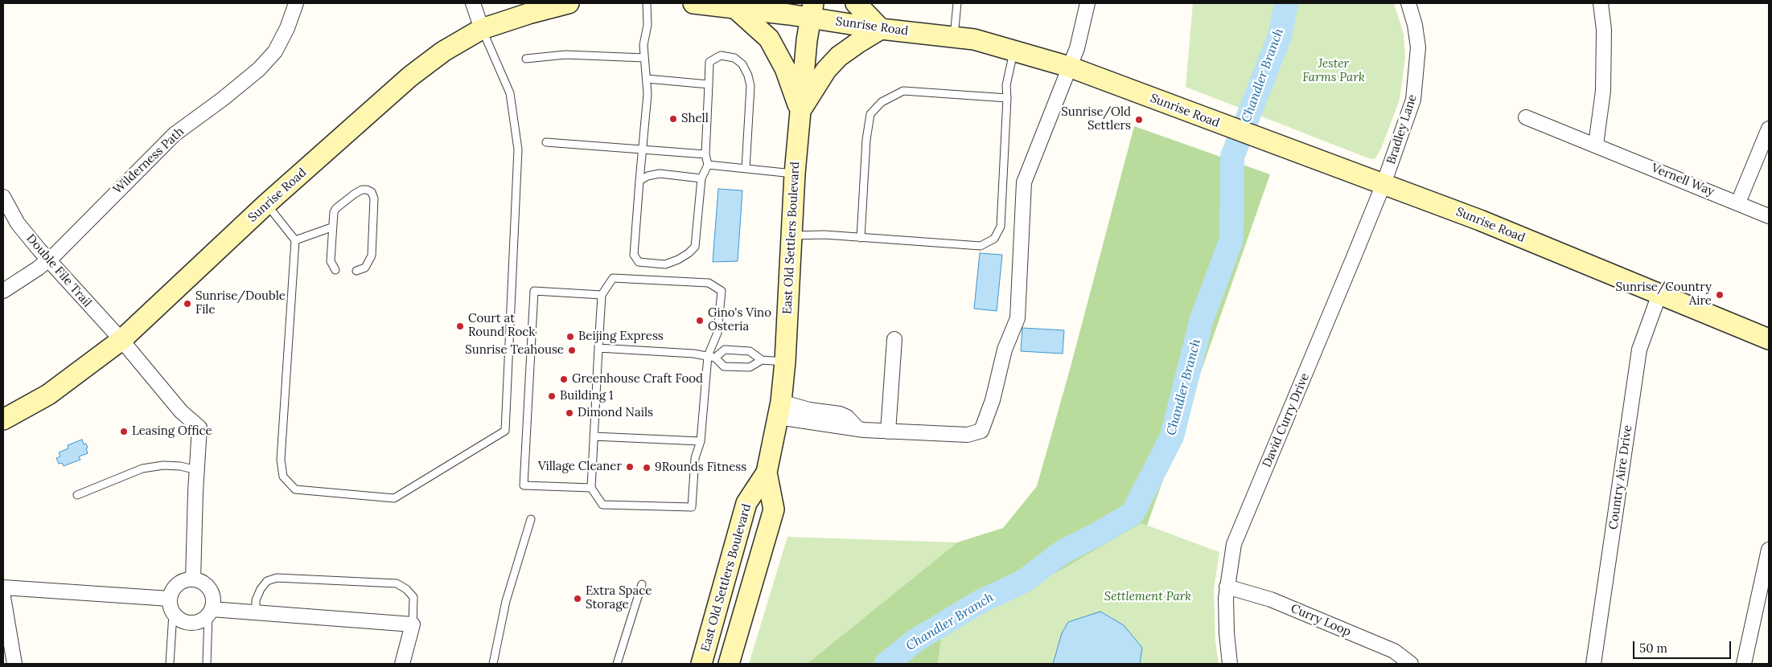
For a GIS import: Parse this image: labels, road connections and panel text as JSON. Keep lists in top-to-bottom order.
{
  "streets": {
    "main road": ["Sunrise Road", "East Old Settlers Boulevard"],
    "street": [
      "Bradley Lane",
      "Wilderness Path",
      "Vernell Way",
      "Double File Trail",
      "David Curry Drive",
      "Country Aire Drive",
      "Curry Loop"
    ]
  },
  "crossings": [
    ["Sunrise Road", "Bradley Lane"],
    ["Sunrise Road", "East Old Settlers Boulevard"],
    ["Sunrise Road", "Double File Trail"],
    ["Sunrise Road", "David Curry Drive"],
    ["Sunrise Road", "Country Aire Drive"],
    ["Bradley Lane", "David Curry Drive"],
    ["Wilderness Path", "Double File Trail"],
    ["David Curry Drive", "Curry Loop"]
  ],
  "water": ["Chandler Branch"],
  "parks": ["Jester Farms Park", "Settlement Park"],
  "places": [
    "Shell",
    "Sunrise/Old Settlers",
    "Sunrise/Country Aire",
    "Sunrise/Double File",
    "Gino's Vino Osteria",
    "Court at Round Rock",
    "Beijing Express",
    "Sunrise Teahouse",
    "Greenhouse Craft Food",
    "Building 1",
    "Dimond Nails",
    "Leasing Office",
    "Village Cleaner",
    "9Rounds Fitness",
    "Extra Space Storage"
  ],
  "scale_bar": "50 m"
}
